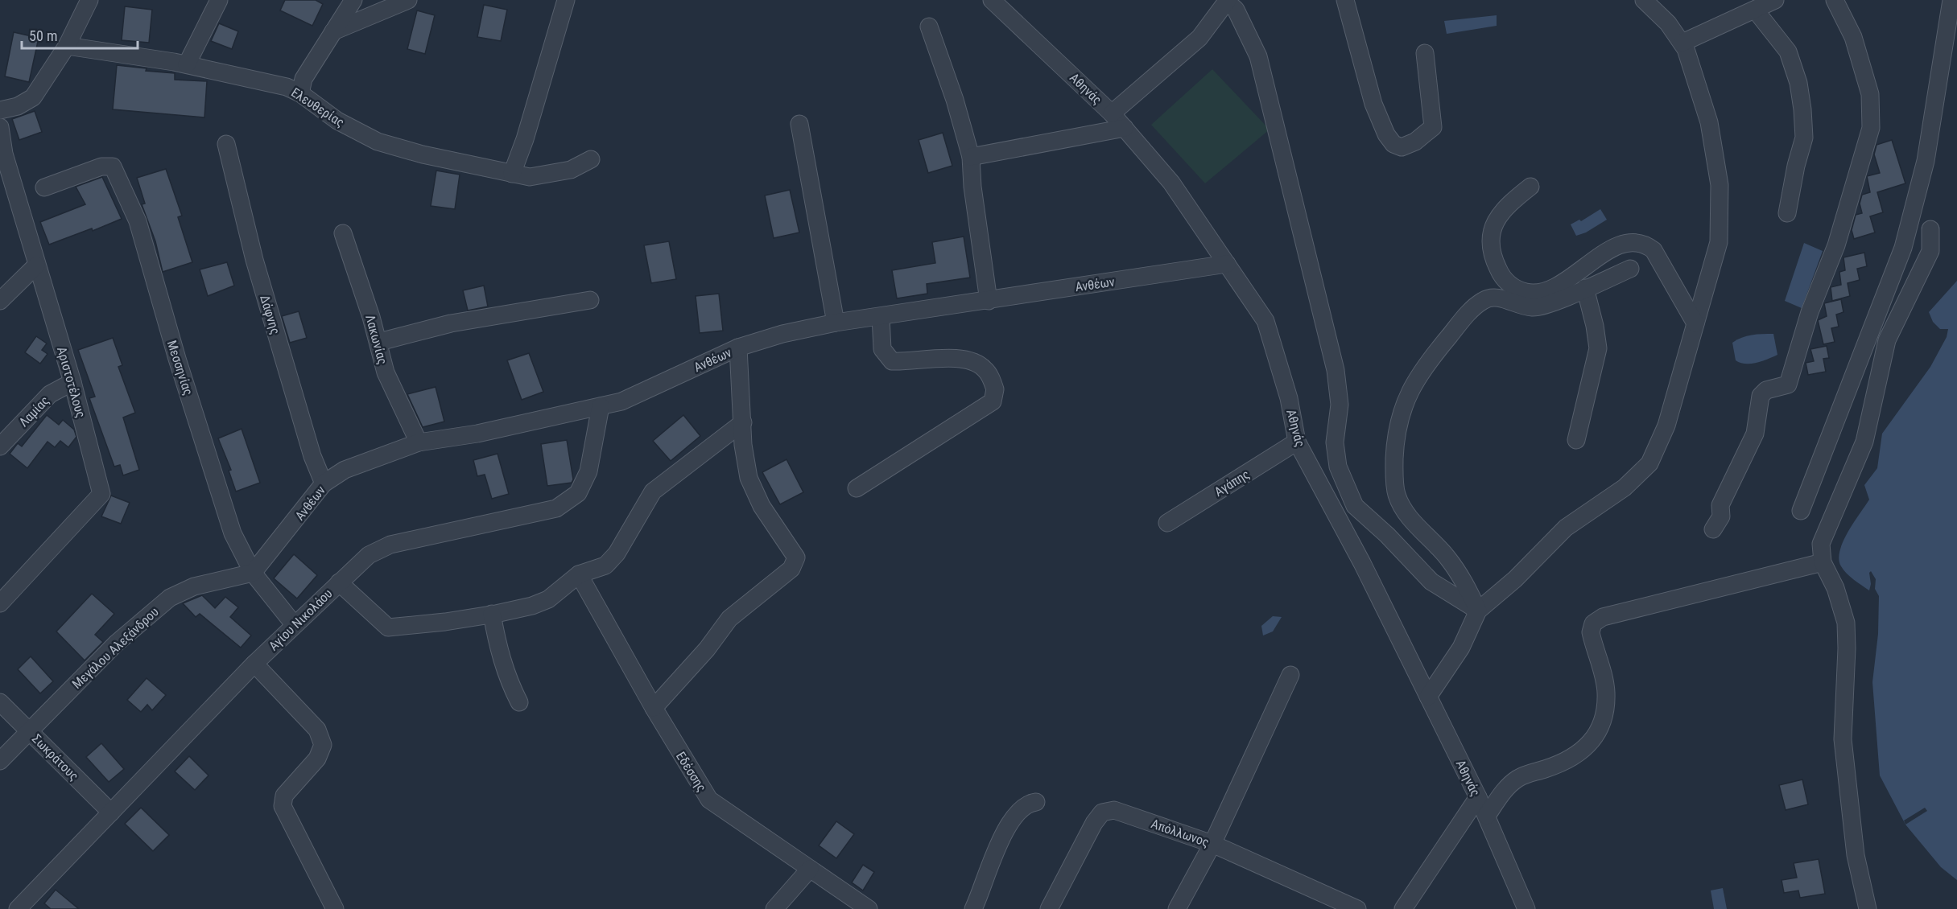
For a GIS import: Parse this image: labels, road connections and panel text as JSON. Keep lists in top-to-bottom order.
{
  "streets": {
    "street": [
      "Αθηνάς",
      "Ελευθερίας",
      "Ανθέων",
      "Δάφνης",
      "Λακωνίας",
      "Μεσσηνίας",
      "Αριστοτέλους",
      "Λαμίας",
      "Αγάπης",
      "Αγίου Νικολάου",
      "Μεγάλου Αλεξάνδρου",
      "Σωκράτους",
      "Εδέσσης",
      "Απόλλωνος"
    ]
  },
  "crossings": [
    ["Αθηνάς", "Ανθέων"],
    ["Αθηνάς", "Αγάπης"],
    ["Ανθέων", "Δάφνης"],
    ["Ανθέων", "Λακωνίας"],
    ["Ανθέων", "Μεσσηνίας"],
    ["Ανθέων", "Αγίου Νικολάου"],
    ["Ανθέων", "Μεγάλου Αλεξάνδρου"],
    ["Μεσσηνίας", "Αγίου Νικολάου"],
    ["Μεσσηνίας", "Μεγάλου Αλεξάνδρου"],
    ["Αριστοτέλους", "Λαμίας"],
    ["Αγίου Νικολάου", "Σωκράτους"],
    ["Μεγάλου Αλεξάνδρου", "Σωκράτους"]
  ],
  "scale_bar": "50 m"
}
